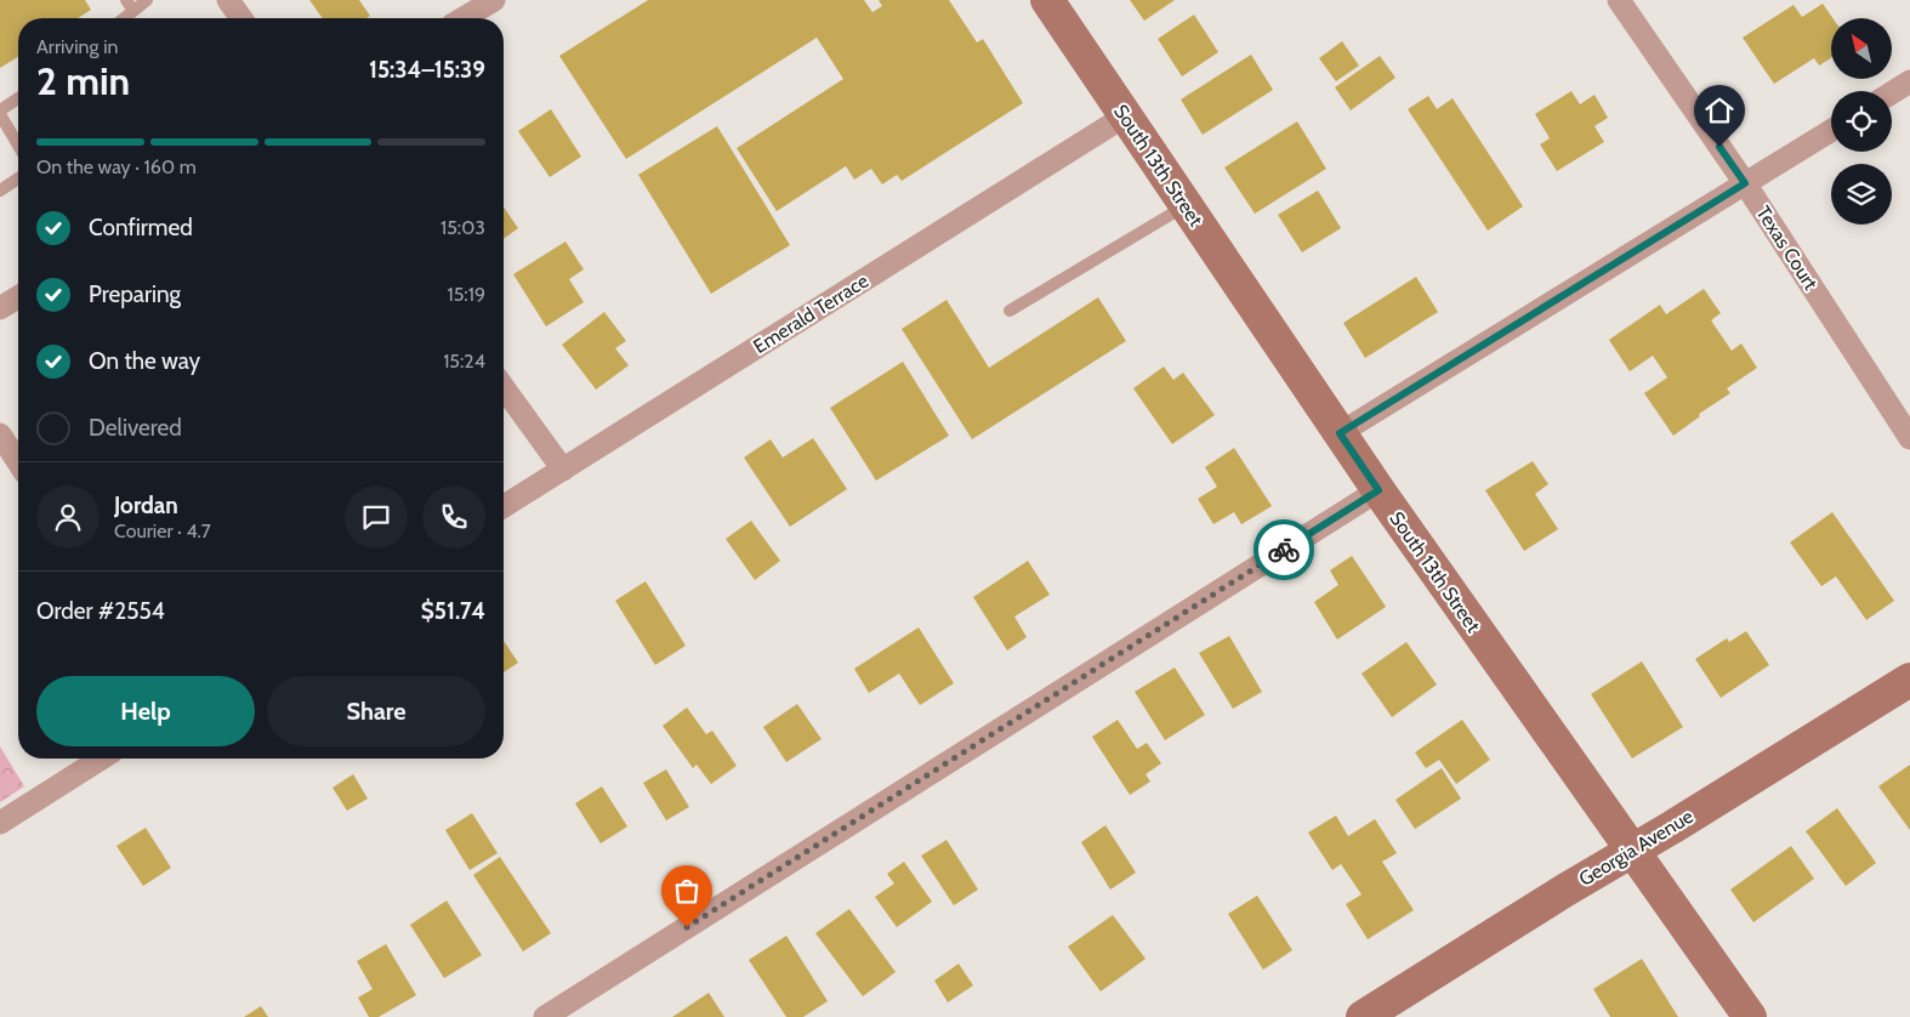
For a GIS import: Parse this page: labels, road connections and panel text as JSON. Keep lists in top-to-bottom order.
{
  "streets": {
    "street": [
      "South 13th Street",
      "Texas Court",
      "Emerald Terrace",
      "Georgia Avenue"
    ]
  },
  "crossings": [
    ["South 13th Street", "Emerald Terrace"],
    ["South 13th Street", "Georgia Avenue"]
  ],
  "north": "top left",
  "page": {
    "heading": ["2 min", "Arriving in", "15:34–15:39"],
    "panel": [
      "Jordan",
      "Courier · 4.7",
      "Order #2554",
      "$51.74"
    ],
    "bar": "On the way · 160 m",
    "list": [
      ["Confirmed", "15:03"],
      ["Preparing", "15:19"],
      ["On the way", "15:24"],
      "Delivered"
    ],
    "buttons": ["Help", "Share"]
  }
}
